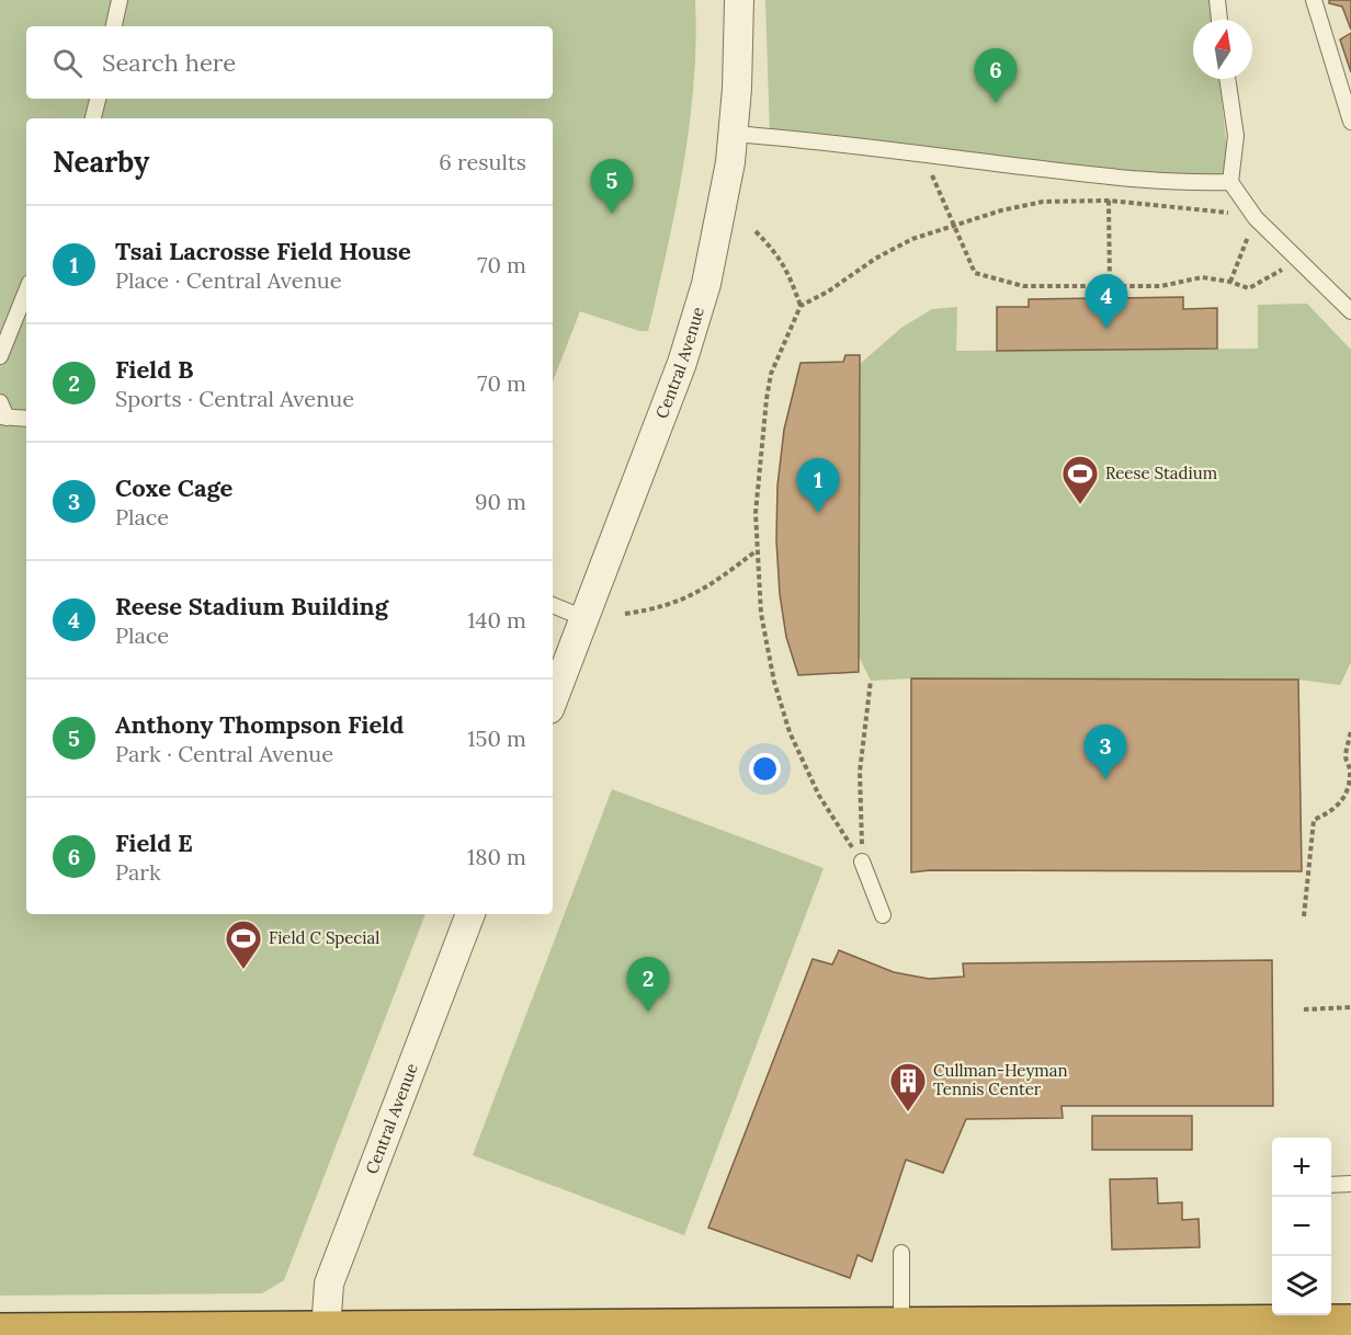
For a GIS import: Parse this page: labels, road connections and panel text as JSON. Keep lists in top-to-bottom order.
{
  "streets": {
    "street": ["Central Avenue"]
  },
  "places": {
    "sports": ["Reese Stadium", "Field C Special"],
    "building": ["Cullman-Heyman Tennis Center"]
  },
  "north": "top",
  "page": {
    "search": "Search here",
    "pins": [
      "6",
      "5",
      "4",
      "1",
      "3",
      "2"
    ],
    "heading": ["Nearby", "6 results"],
    "list": [
      {
        "mark": "1",
        "name": "Tsai Lacrosse Field House",
        "note": "Place · Central Avenue",
        "value": "70 m"
      },
      {
        "mark": "2",
        "name": "Field B",
        "note": "Sports · Central Avenue",
        "value": "70 m"
      },
      {
        "mark": "3",
        "name": "Coxe Cage",
        "note": "Place",
        "value": "90 m"
      },
      {
        "mark": "4",
        "name": "Reese Stadium Building",
        "note": "Place",
        "value": "140 m"
      },
      {
        "mark": "5",
        "name": "Anthony Thompson Field",
        "note": "Park · Central Avenue",
        "value": "150 m"
      },
      {
        "mark": "6",
        "name": "Field E",
        "note": "Park",
        "value": "180 m"
      }
    ],
    "map_buttons": ["+", "−"]
  }
}
